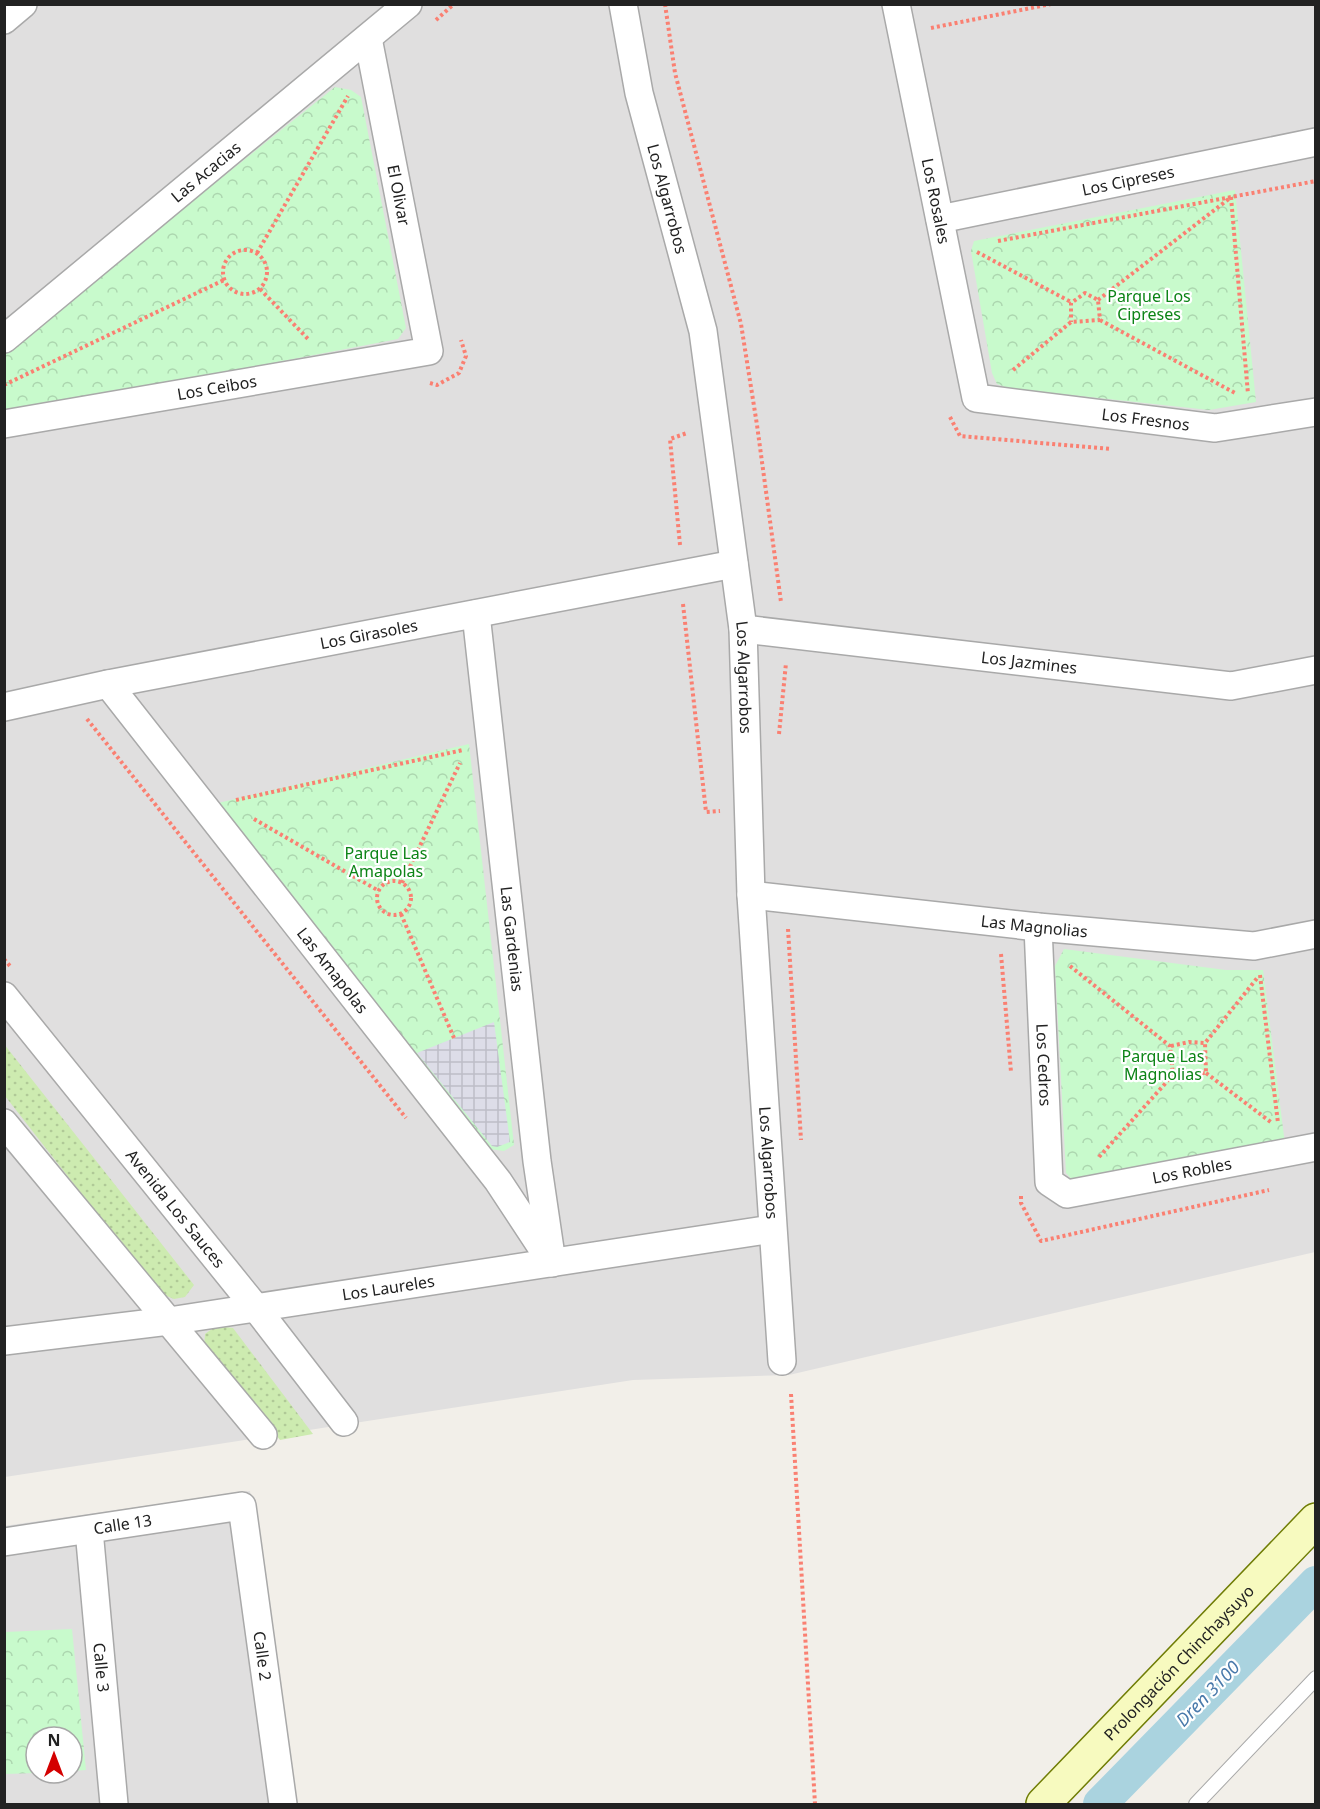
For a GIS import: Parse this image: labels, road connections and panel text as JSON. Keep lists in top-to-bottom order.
{
  "streets": {
    "street": [
      "Las Acacias",
      "Los Cipreses",
      "El Olivar",
      "Los Algarrobos",
      "Los Rosales",
      "Los Ceibos",
      "Los Fresnos",
      "Los Girasoles",
      "Los Jazmines",
      "Las Magnolias",
      "Las Gardenias",
      "Las Amapolas",
      "Los Cedros",
      "Los Robles",
      "Avenida Los Sauces",
      "Los Laureles",
      "Calle 13",
      "Calle 2",
      "Prolongación Chinchaysuyo",
      "Calle 3"
    ]
  },
  "crossings": [
    ["Las Acacias", "El Olivar"],
    ["Los Cipreses", "Los Rosales"],
    ["El Olivar", "Los Ceibos"],
    ["Los Algarrobos", "Los Girasoles"],
    ["Los Algarrobos", "Los Jazmines"],
    ["Los Algarrobos", "Las Magnolias"],
    ["Los Algarrobos", "Los Laureles"],
    ["Los Rosales", "Los Fresnos"],
    ["Los Girasoles", "Las Gardenias"],
    ["Los Girasoles", "Las Amapolas"],
    ["Las Magnolias", "Los Cedros"],
    ["Las Gardenias", "Las Amapolas"],
    ["Las Gardenias", "Los Laureles"],
    ["Las Amapolas", "Los Laureles"],
    ["Los Cedros", "Los Robles"],
    ["Avenida Los Sauces", "Los Laureles"],
    ["Calle 13", "Calle 2"],
    ["Calle 13", "Calle 3"]
  ],
  "water": ["Dren 3100"],
  "parks": ["Parque Los Cipreses", "Parque Las Amapolas", "Parque Las Magnolias"],
  "north": "top"
}
